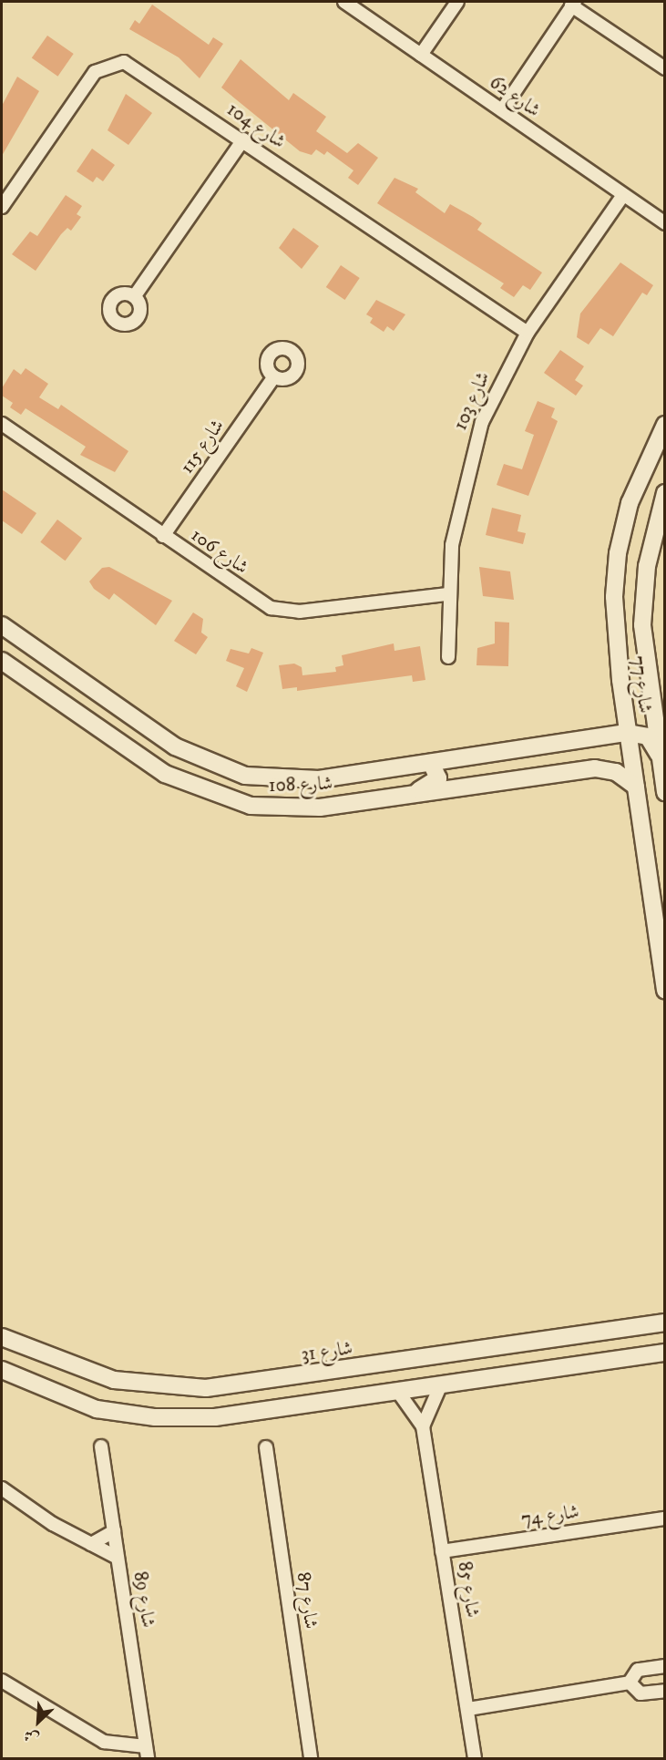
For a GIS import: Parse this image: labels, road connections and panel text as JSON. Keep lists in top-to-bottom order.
{
  "streets": {
    "street": [
      "شارع 62",
      "شارع 104",
      "شارع 103",
      "شارع 115",
      "شارع 106",
      "شارع 77",
      "شارع 108",
      "شارع 31",
      "شارع 74",
      "شارع 85",
      "شارع 89",
      "شارع 87"
    ]
  },
  "crossings": [
    ["شارع 62", "شارع 103"],
    ["شارع 104", "شارع 103"],
    ["شارع 103", "شارع 106"],
    ["شارع 115", "شارع 106"],
    ["شارع 77", "شارع 108"],
    ["شارع 74", "شارع 85"]
  ],
  "north": "bottom left"
}
